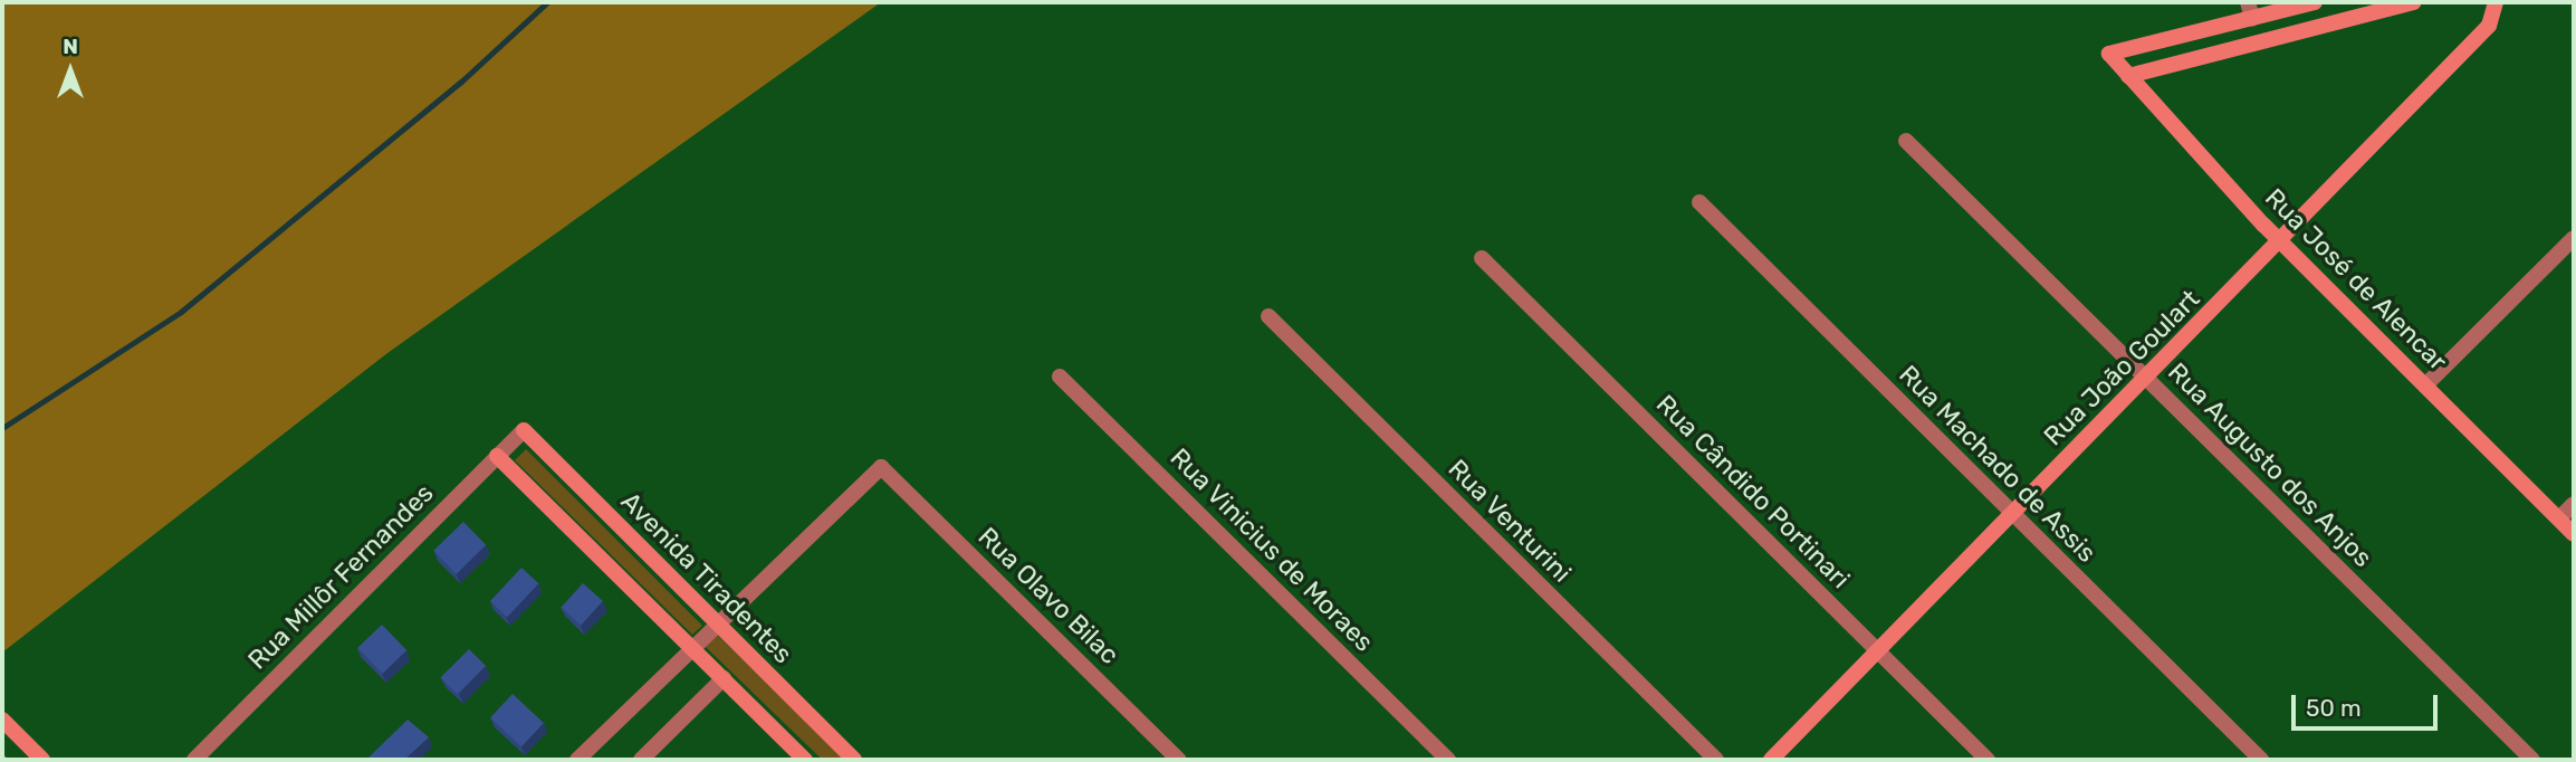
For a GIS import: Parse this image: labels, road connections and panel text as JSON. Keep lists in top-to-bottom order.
{
  "streets": {
    "street": [
      "Rua José de Alencar",
      "Rua João Goulart",
      "Rua Machado de Assis",
      "Rua Augusto dos Anjos",
      "Rua Cândido Portinari",
      "Rua Venturini",
      "Rua Vinicius de Moraes",
      "Rua Millôr Fernandes",
      "Avenida Tiradentes",
      "Rua Olavo Bilac"
    ]
  },
  "crossings": [
    ["Rua José de Alencar", "Rua João Goulart"],
    ["Rua João Goulart", "Rua Machado de Assis"],
    ["Rua João Goulart", "Rua Augusto dos Anjos"],
    ["Rua João Goulart", "Rua Cândido Portinari"],
    ["Rua Millôr Fernandes", "Avenida Tiradentes"],
    ["Avenida Tiradentes", "Rua Olavo Bilac"]
  ],
  "scale_bar": "50 m",
  "north": "top"
}
